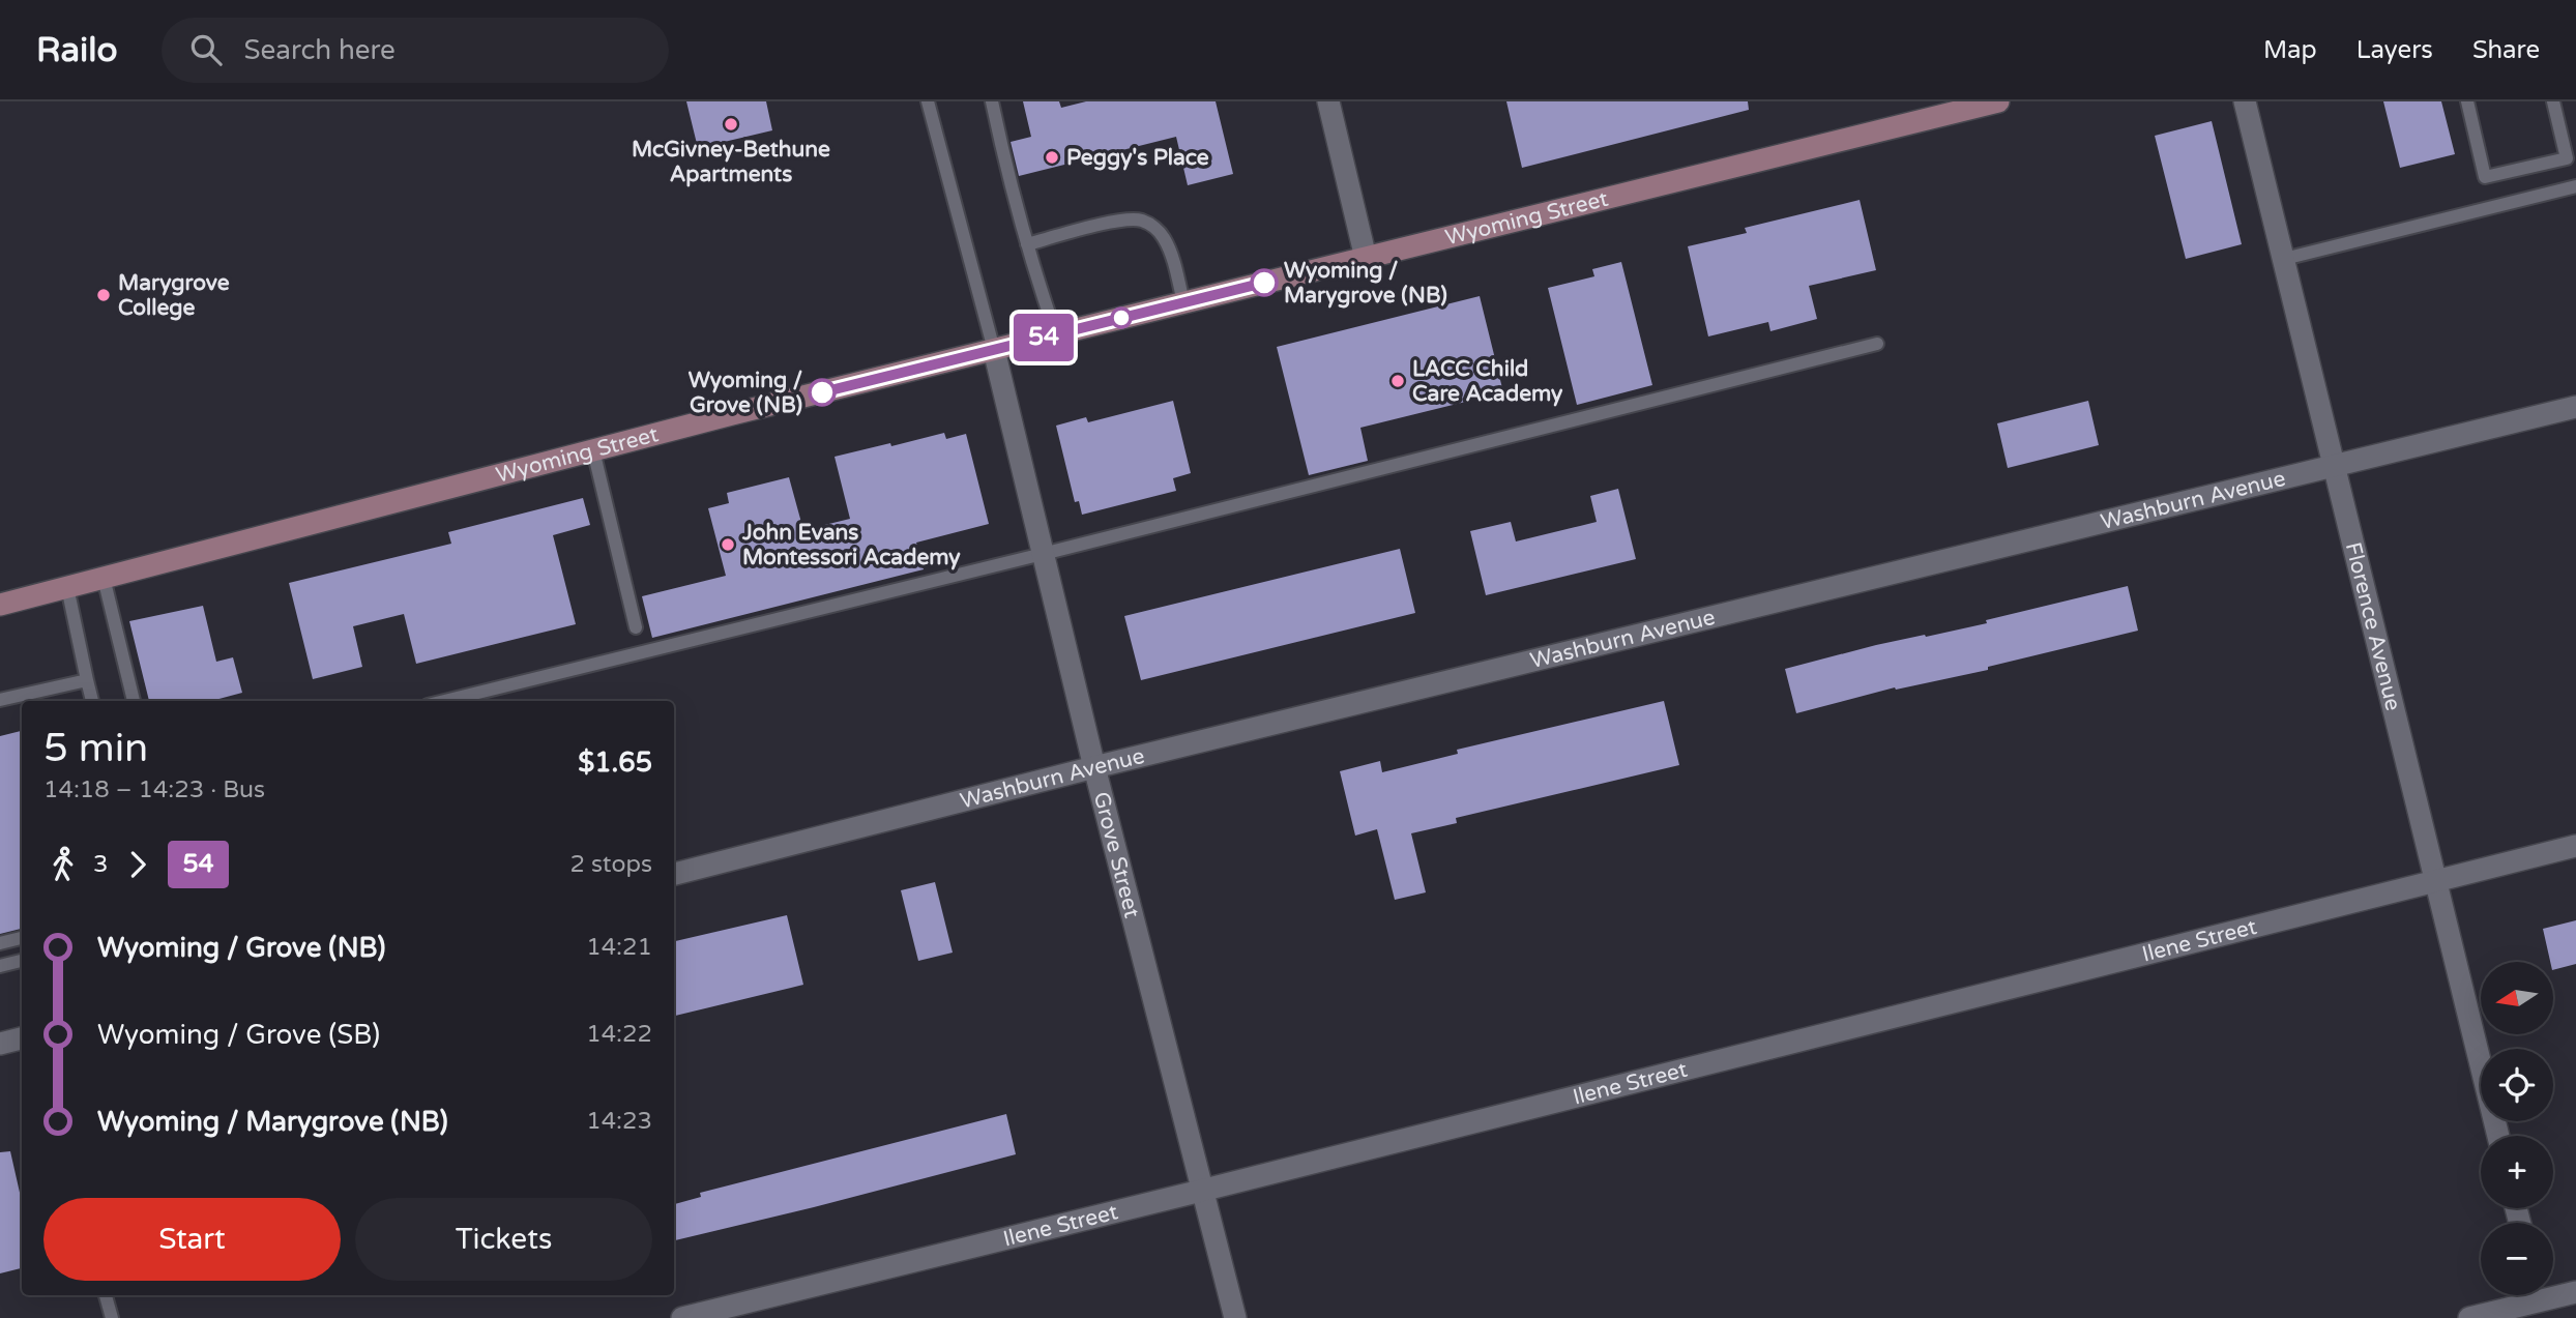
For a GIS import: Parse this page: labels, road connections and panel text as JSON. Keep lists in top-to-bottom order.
{
  "streets": {
    "street": [
      "Wyoming Street",
      "Washburn Avenue",
      "Florence Avenue",
      "Grove Street",
      "Ilene Street"
    ]
  },
  "crossings": [
    ["Wyoming Street", "Grove Street"],
    ["Washburn Avenue", "Florence Avenue"],
    ["Washburn Avenue", "Grove Street"],
    ["Florence Avenue", "Ilene Street"],
    ["Grove Street", "Ilene Street"]
  ],
  "places": [
    "McGivney-Bethune Apartments",
    "Peggy's Place",
    "Wyoming / Marygrove (NB)",
    "Marygrove College",
    "LACC Child Care Academy",
    "Wyoming / Grove (NB)",
    "John Evans Montessori Academy"
  ],
  "lines": ["bus line 54"],
  "north": "left",
  "page": {
    "header": "Railo",
    "search": "Search here",
    "nav": ["Map", "Layers", "Share"],
    "on_map": "54",
    "heading": ["5 min", "14:18 – 14:23 · Bus", "$1.65"],
    "legs": ["3", "54", "2 stops"],
    "list": [
      {
        "name": "Wyoming / Grove (NB)",
        "value": "14:21"
      },
      {
        "name": "Wyoming / Grove (SB)",
        "value": "14:22"
      },
      {
        "name": "Wyoming / Marygrove (NB)",
        "value": "14:23"
      }
    ],
    "map_buttons": ["+", "−"],
    "buttons": ["Start", "Tickets"]
  }
}
